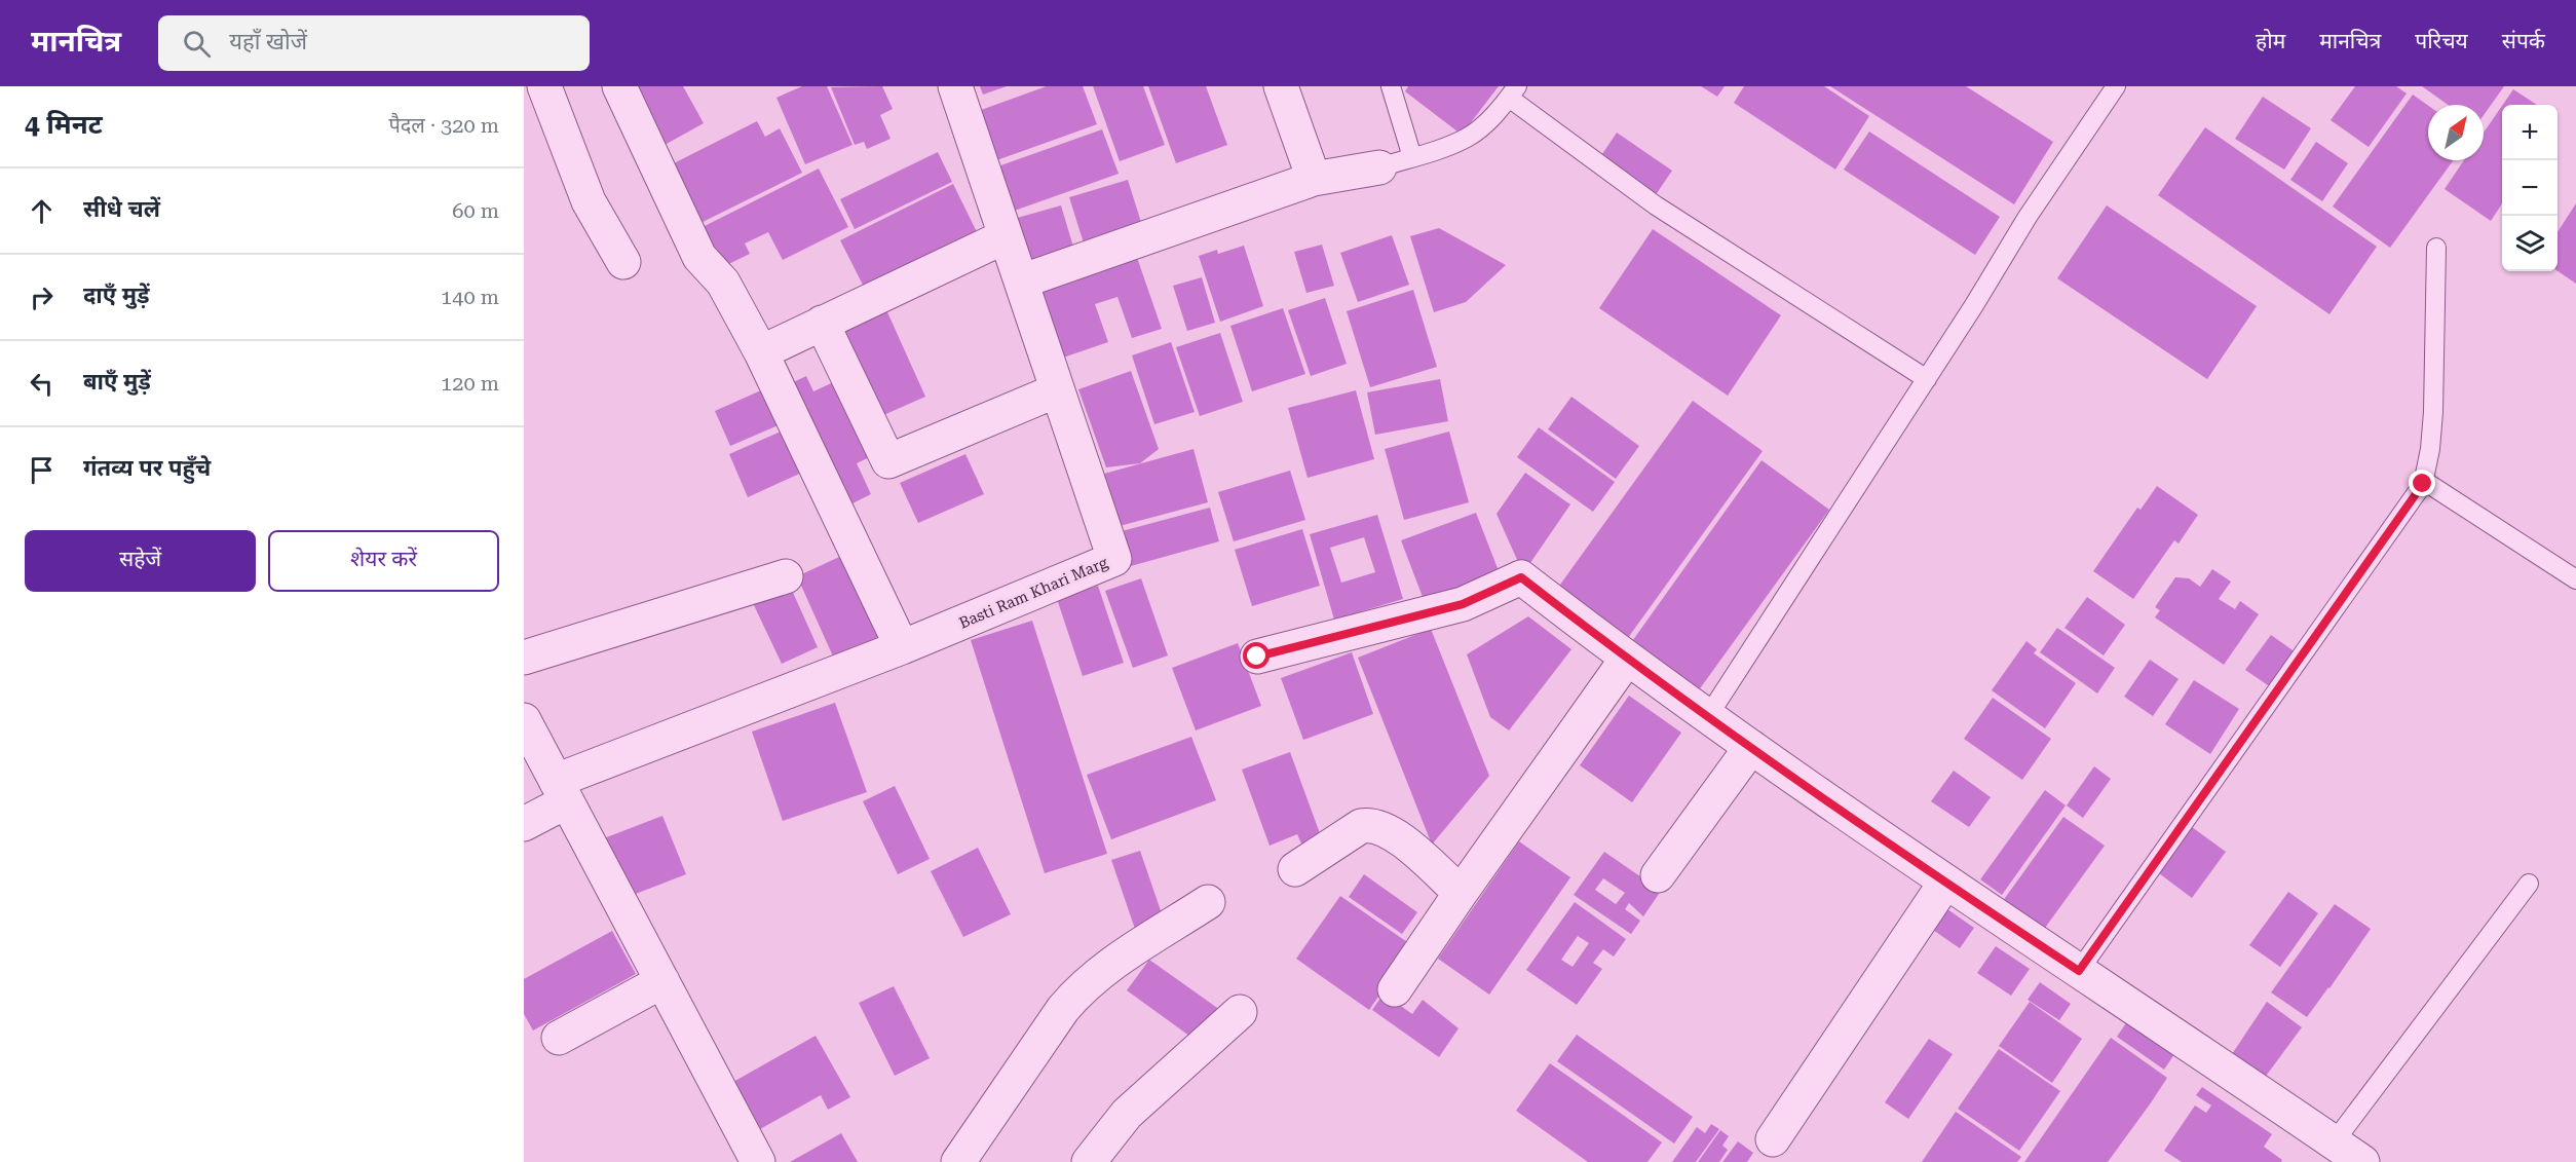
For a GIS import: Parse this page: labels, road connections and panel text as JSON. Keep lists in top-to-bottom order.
{
  "streets": {
    "street": ["Basti Ram Khari Marg"]
  },
  "north": "top right",
  "page": {
    "header": "मानचित्र",
    "search": "यहाँ खोजें",
    "nav": [
      "होम",
      "मानचित्र",
      "परिचय",
      "संपर्क"
    ],
    "heading": ["4 मिनट", "पैदल · 320 m"],
    "map_buttons": ["+", "−"],
    "list": [
      ["सीधे चलें", "60 m"],
      ["दाएँ मुड़ें", "140 m"],
      ["बाएँ मुड़ें", "120 m"],
      "गंतव्य पर पहुँचे"
    ],
    "buttons": ["सहेजें", "शेयर करें"]
  }
}
